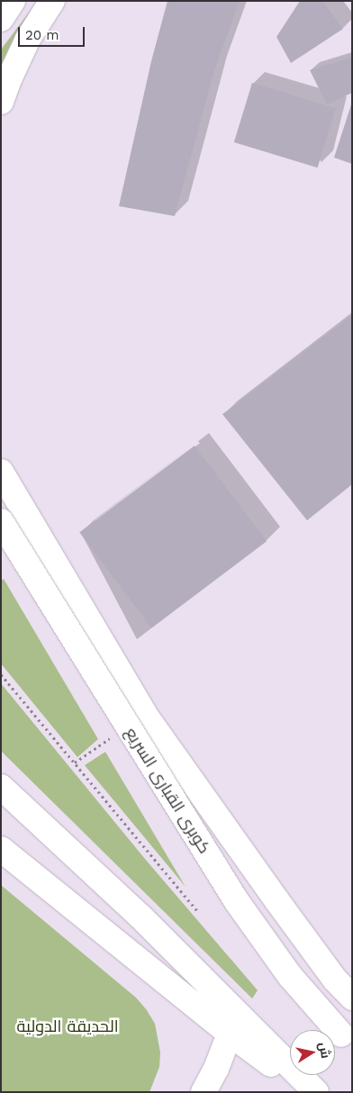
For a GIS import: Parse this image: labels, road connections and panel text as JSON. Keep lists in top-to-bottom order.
{
  "streets": {
    "main road": ["كوبرى القبارى السريع"]
  },
  "parks": ["الحديقة الدولية"],
  "scale_bar": "20 m",
  "north": "right"
}
